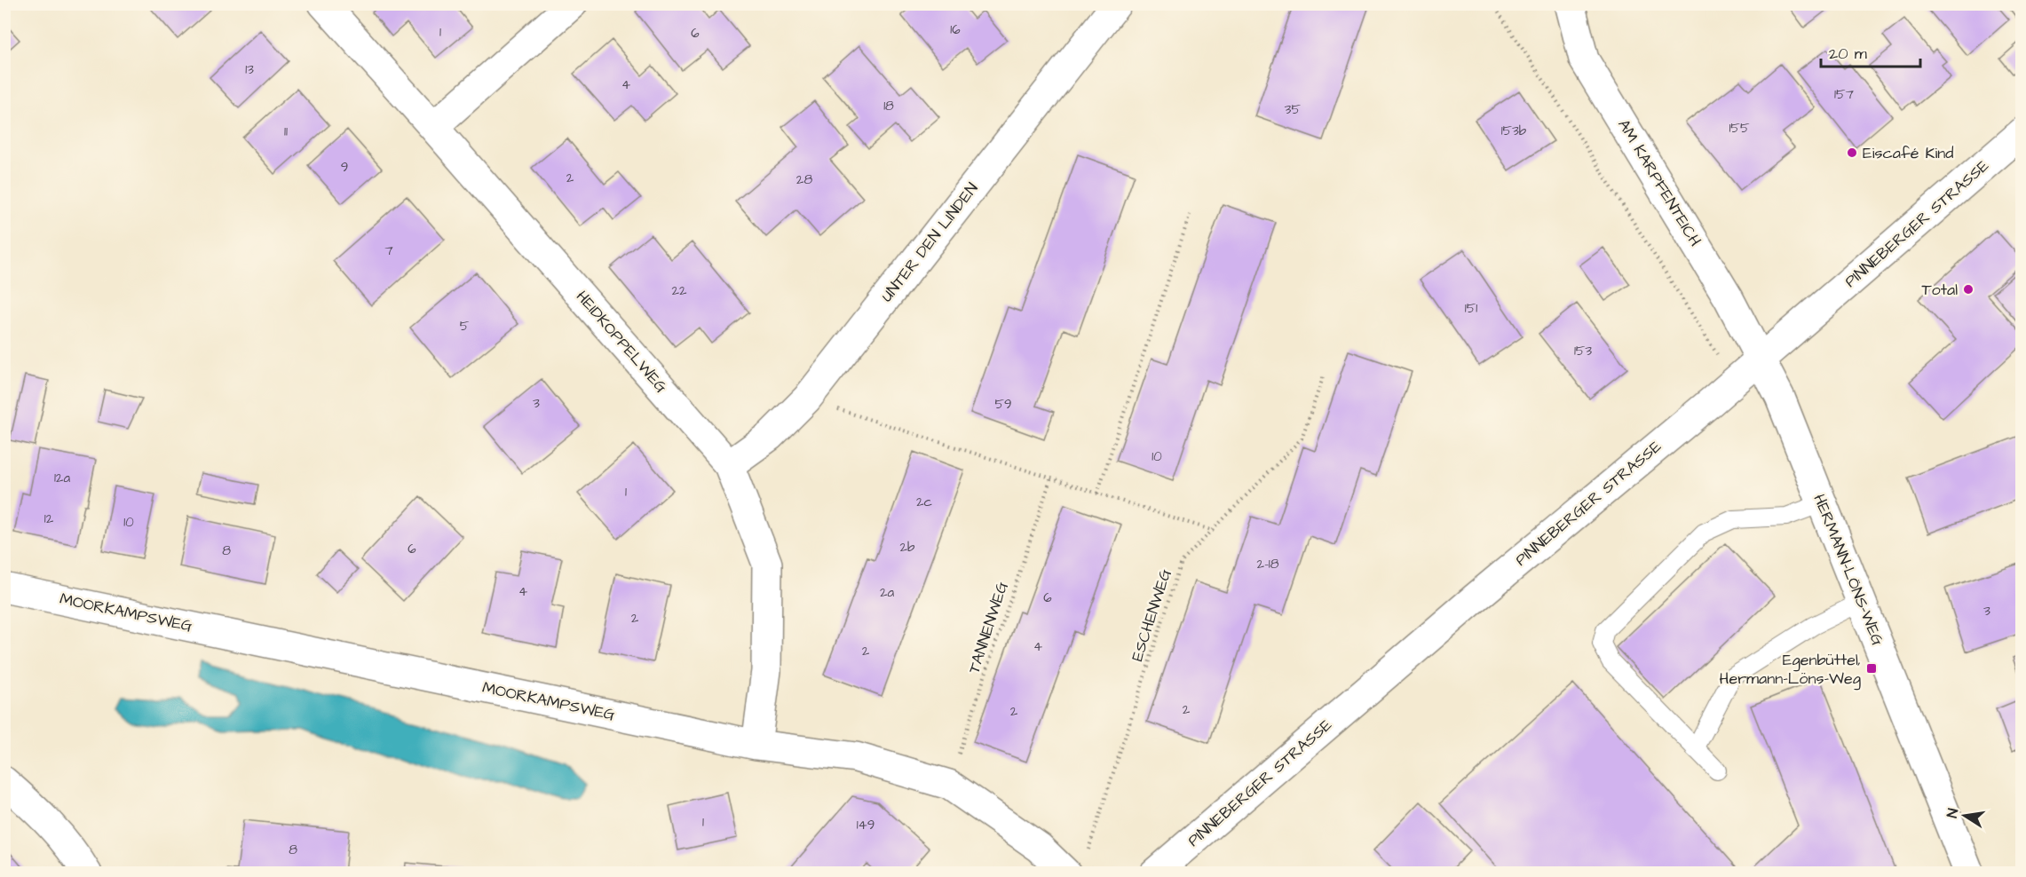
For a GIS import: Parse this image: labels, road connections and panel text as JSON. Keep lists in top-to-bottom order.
{
  "streets": {
    "street": [
      "AM KARPFENTEICH",
      "PINNEBERGER STRASSE",
      "UNTER DEN LINDEN",
      "HEIDKOPPELWEG",
      "HERMANN-LÖNS-WEG",
      "MOORKAMPSWEG"
    ],
    "path": ["ESCHENWEG", "TANNENWEG"]
  },
  "crossings": [
    ["AM KARPFENTEICH", "PINNEBERGER STRASSE"],
    ["AM KARPFENTEICH", "HERMANN-LÖNS-WEG"],
    ["PINNEBERGER STRASSE", "HERMANN-LÖNS-WEG"],
    ["UNTER DEN LINDEN", "HEIDKOPPELWEG"],
    ["HEIDKOPPELWEG", "MOORKAMPSWEG"],
    ["MOORKAMPSWEG", "TANNENWEG"]
  ],
  "places": {
    "other": ["Eiscafé Kind", "Total"],
    "transit": ["Egenbüttel, Hermann-Löns-Weg"]
  },
  "house_numbers": [
    "16",
    "1",
    "6",
    "13",
    "4",
    "157",
    "18",
    "35",
    "155",
    "153b",
    "11",
    "9",
    "2",
    "28",
    "7",
    "22",
    "151",
    "5",
    "153",
    "3",
    "59",
    "10",
    "12a",
    "1",
    "2c",
    "12",
    "10",
    "2b",
    "6",
    "8",
    "2-18",
    "4",
    "2a",
    "6",
    "3",
    "2",
    "4",
    "2",
    "2",
    "2",
    "1",
    "149",
    "8"
  ],
  "scale_bar": "20 m",
  "north": "left"
}
